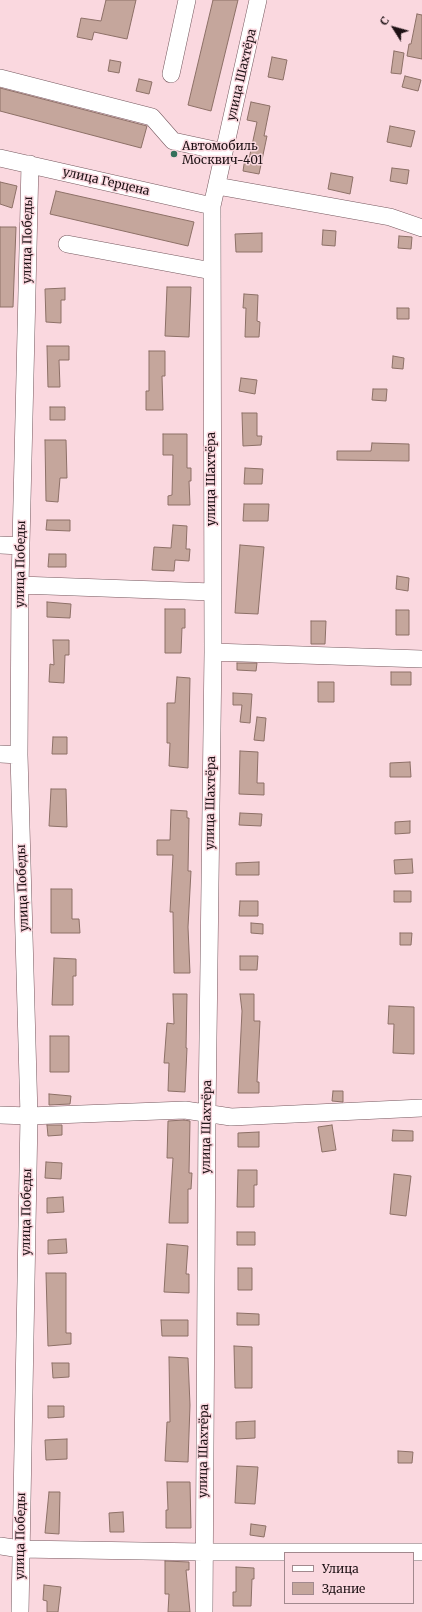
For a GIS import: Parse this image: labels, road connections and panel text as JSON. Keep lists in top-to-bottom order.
{
  "streets": {
    "street": ["улица Шахтёра", "улица Герцена", "улица Победы"]
  },
  "crossings": [
    ["улица Шахтёра", "улица Герцена"],
    ["улица Герцена", "улица Победы"]
  ],
  "places": ["Автомобиль Москвич-401"],
  "legend": ["Улица", "Здание"],
  "north": "top left"
}
